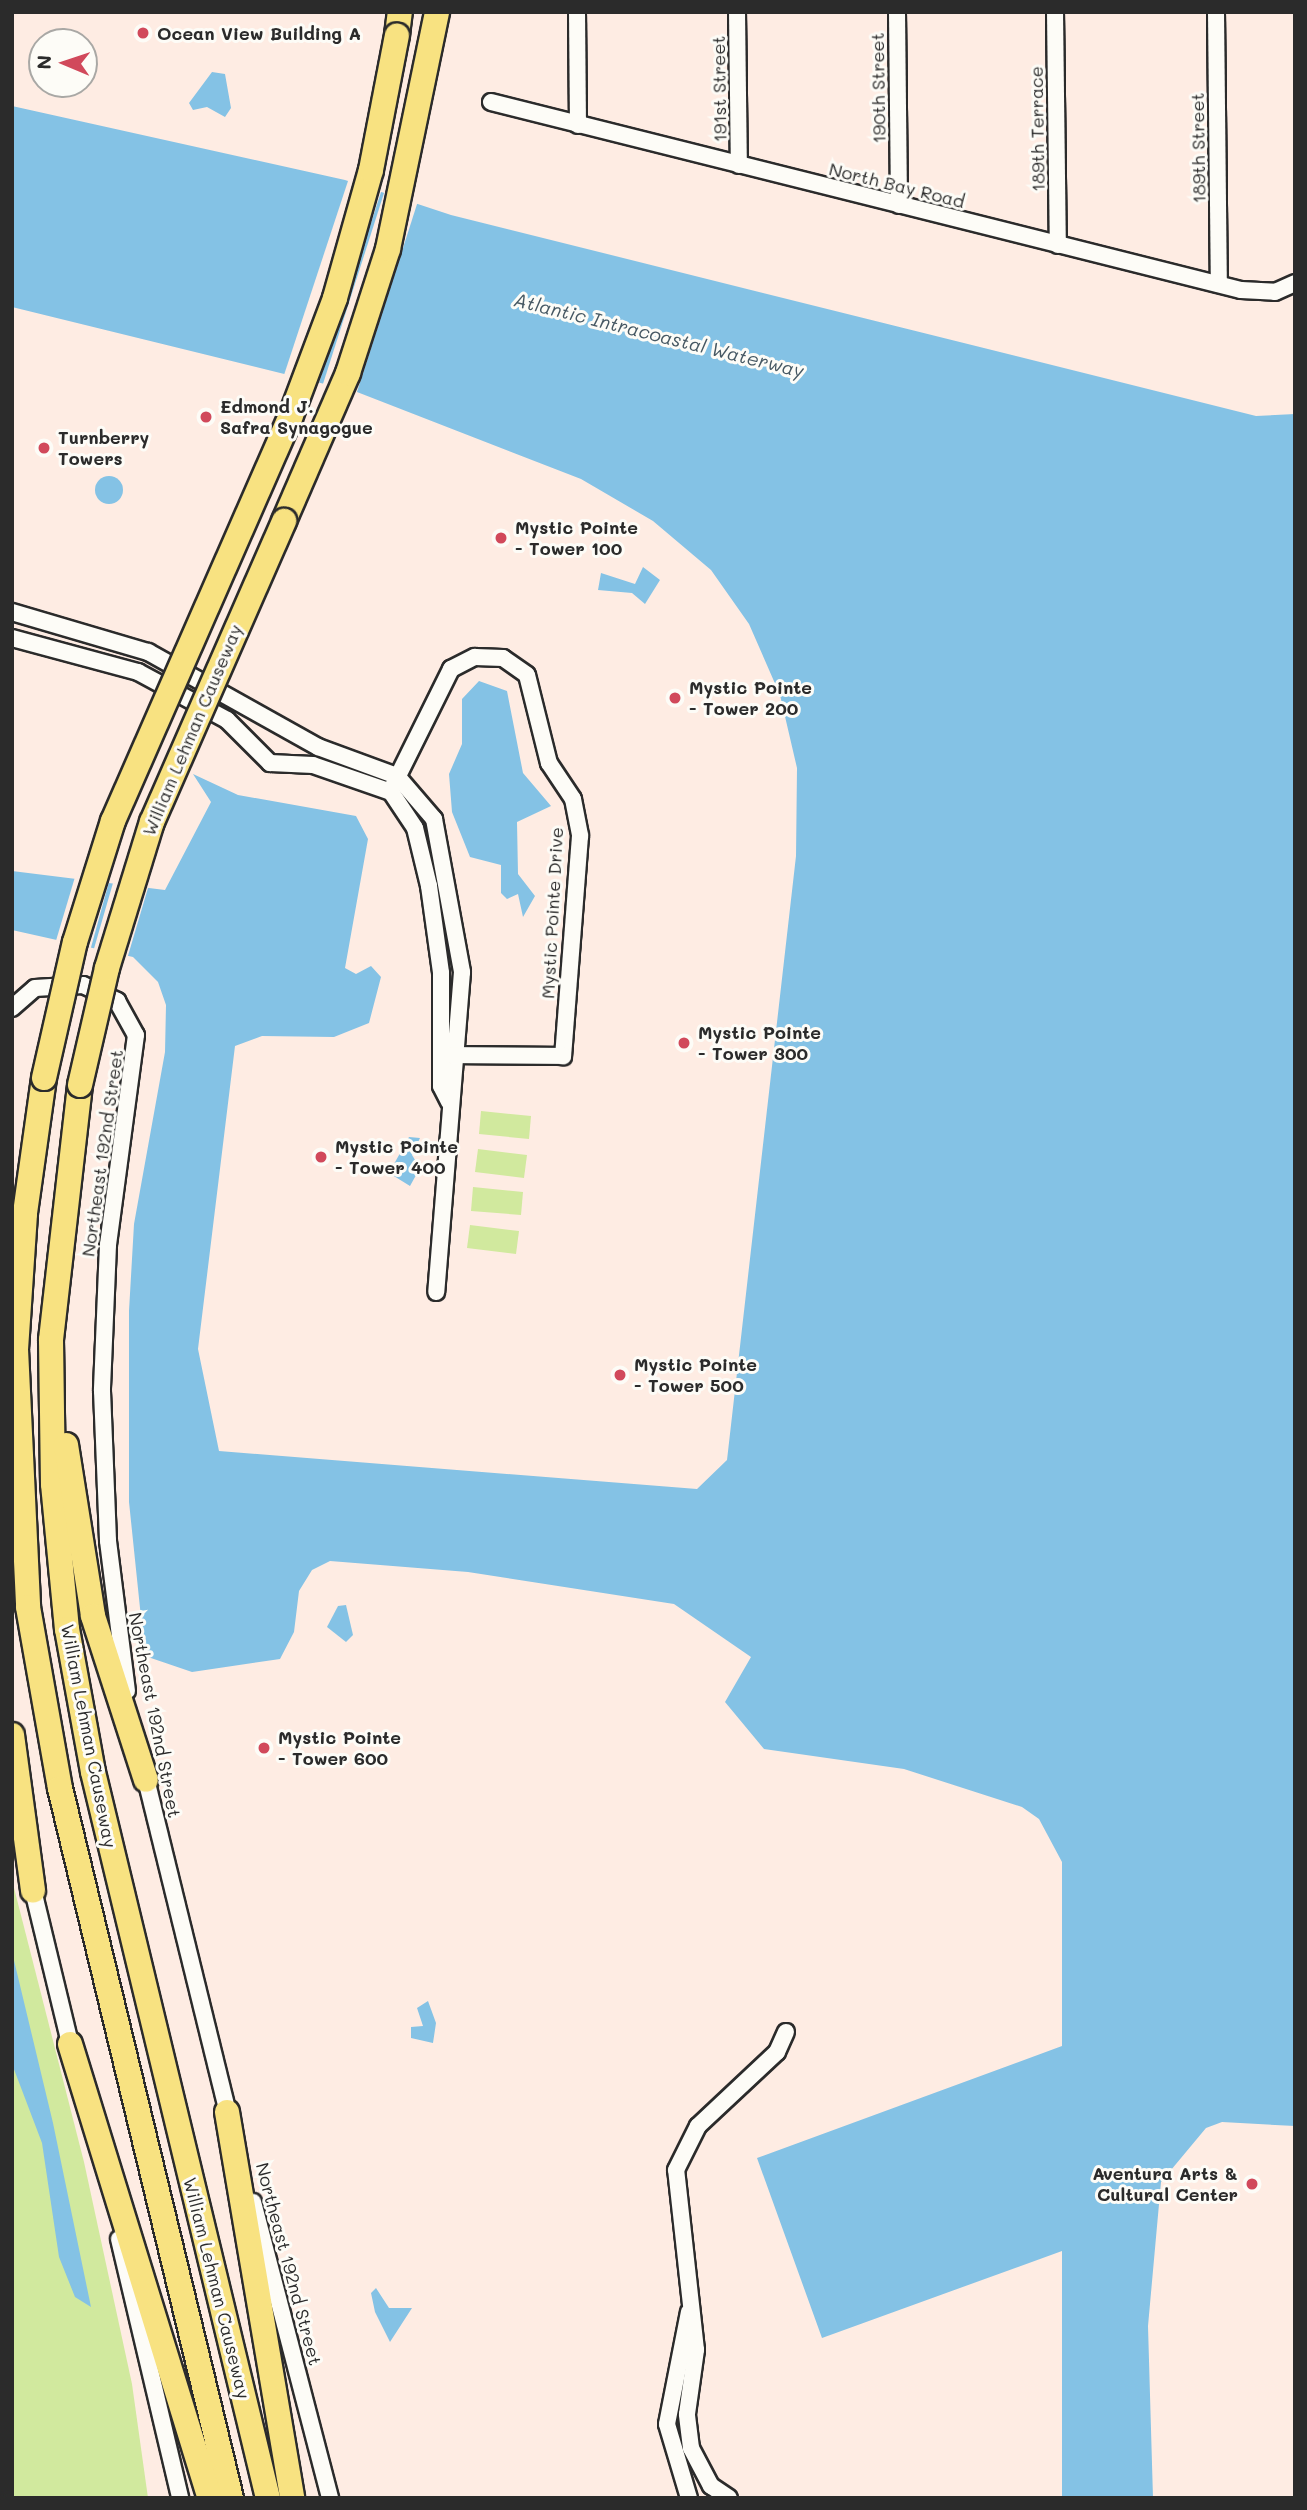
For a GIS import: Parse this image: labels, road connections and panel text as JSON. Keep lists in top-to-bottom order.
{
  "streets": {
    "highway": ["William Lehman Causeway"],
    "street": [
      "190th Street",
      "191st Street",
      "189th Terrace",
      "189th Street",
      "North Bay Road",
      "Mystic Pointe Drive",
      "Northeast 192nd Street"
    ]
  },
  "crossings": [
    ["190th Street", "North Bay Road"],
    ["191st Street", "North Bay Road"],
    ["189th Terrace", "North Bay Road"],
    ["189th Street", "North Bay Road"]
  ],
  "water": ["Atlantic Intracoastal Waterway"],
  "places": [
    "Ocean View Building A",
    "Edmond J. Safra Synagogue",
    "Turnberry Towers",
    "Mystic Pointe - Tower 100",
    "Mystic Pointe - Tower 200",
    "Mystic Pointe - Tower 300",
    "Mystic Pointe - Tower 400",
    "Mystic Pointe - Tower 500",
    "Mystic Pointe - Tower 600",
    "Aventura Arts & Cultural Center"
  ],
  "north": "left"
}
